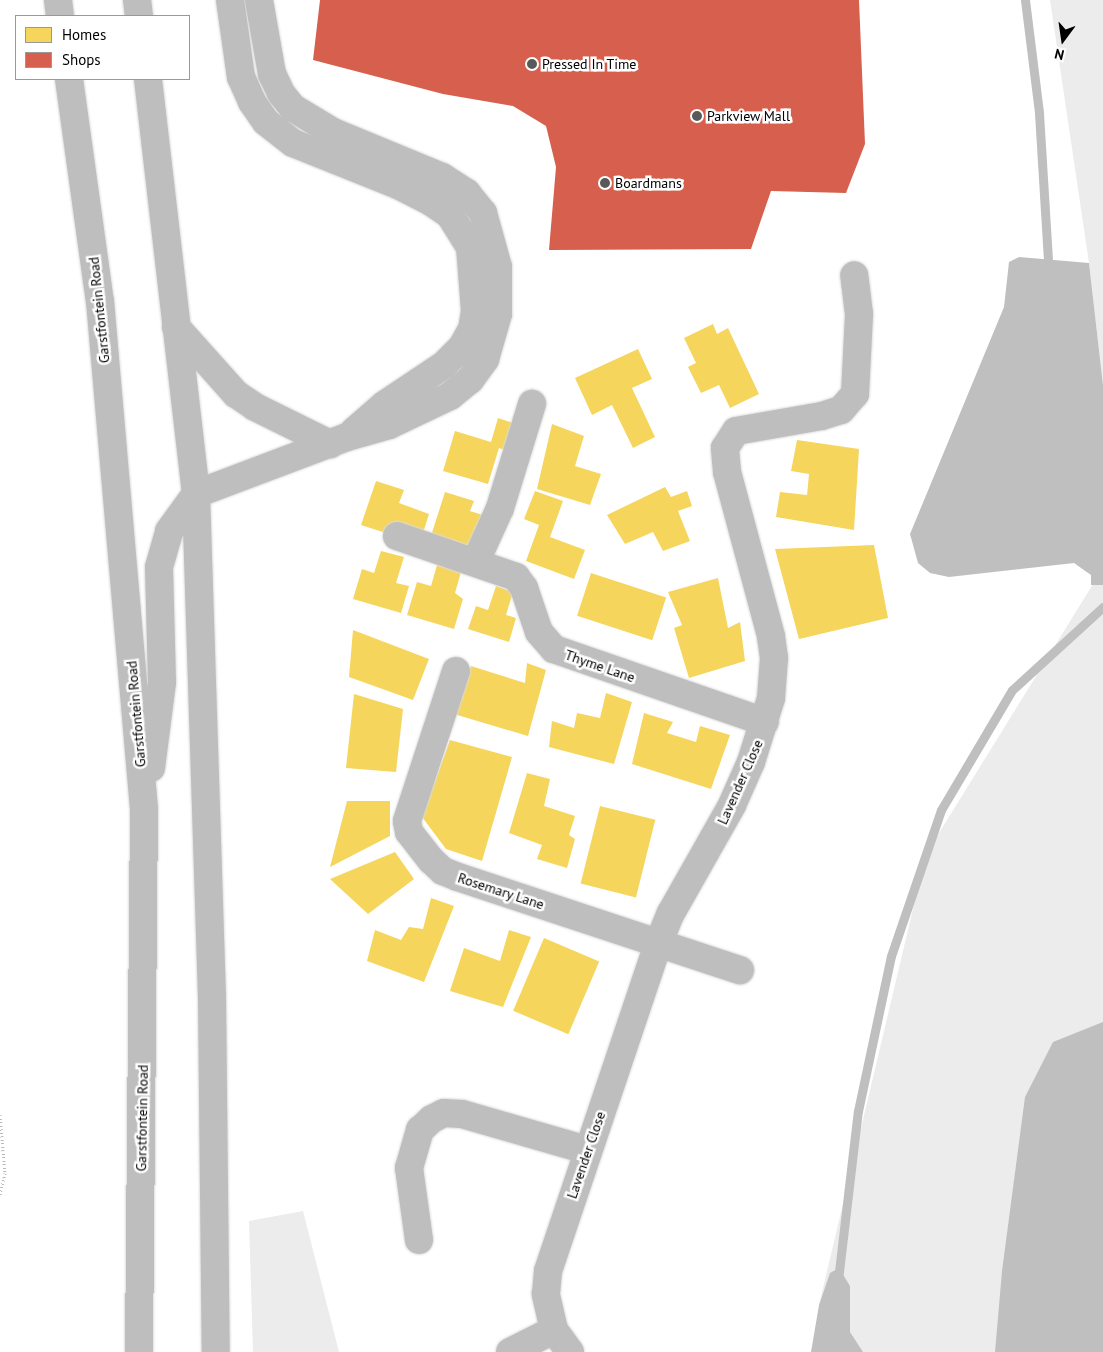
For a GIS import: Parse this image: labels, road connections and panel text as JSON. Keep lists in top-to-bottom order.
{
  "streets": {
    "main road": [
      "Garstfontein Road",
      "Thyme Lane",
      "Lavender Close",
      "Rosemary Lane"
    ]
  },
  "crossings": [
    ["Thyme Lane", "Lavender Close"],
    ["Lavender Close", "Rosemary Lane"]
  ],
  "places": ["Pressed In Time", "Parkview Mall", "Boardmans"],
  "legend": ["Homes", "Shops"],
  "north": "bottom"
}
